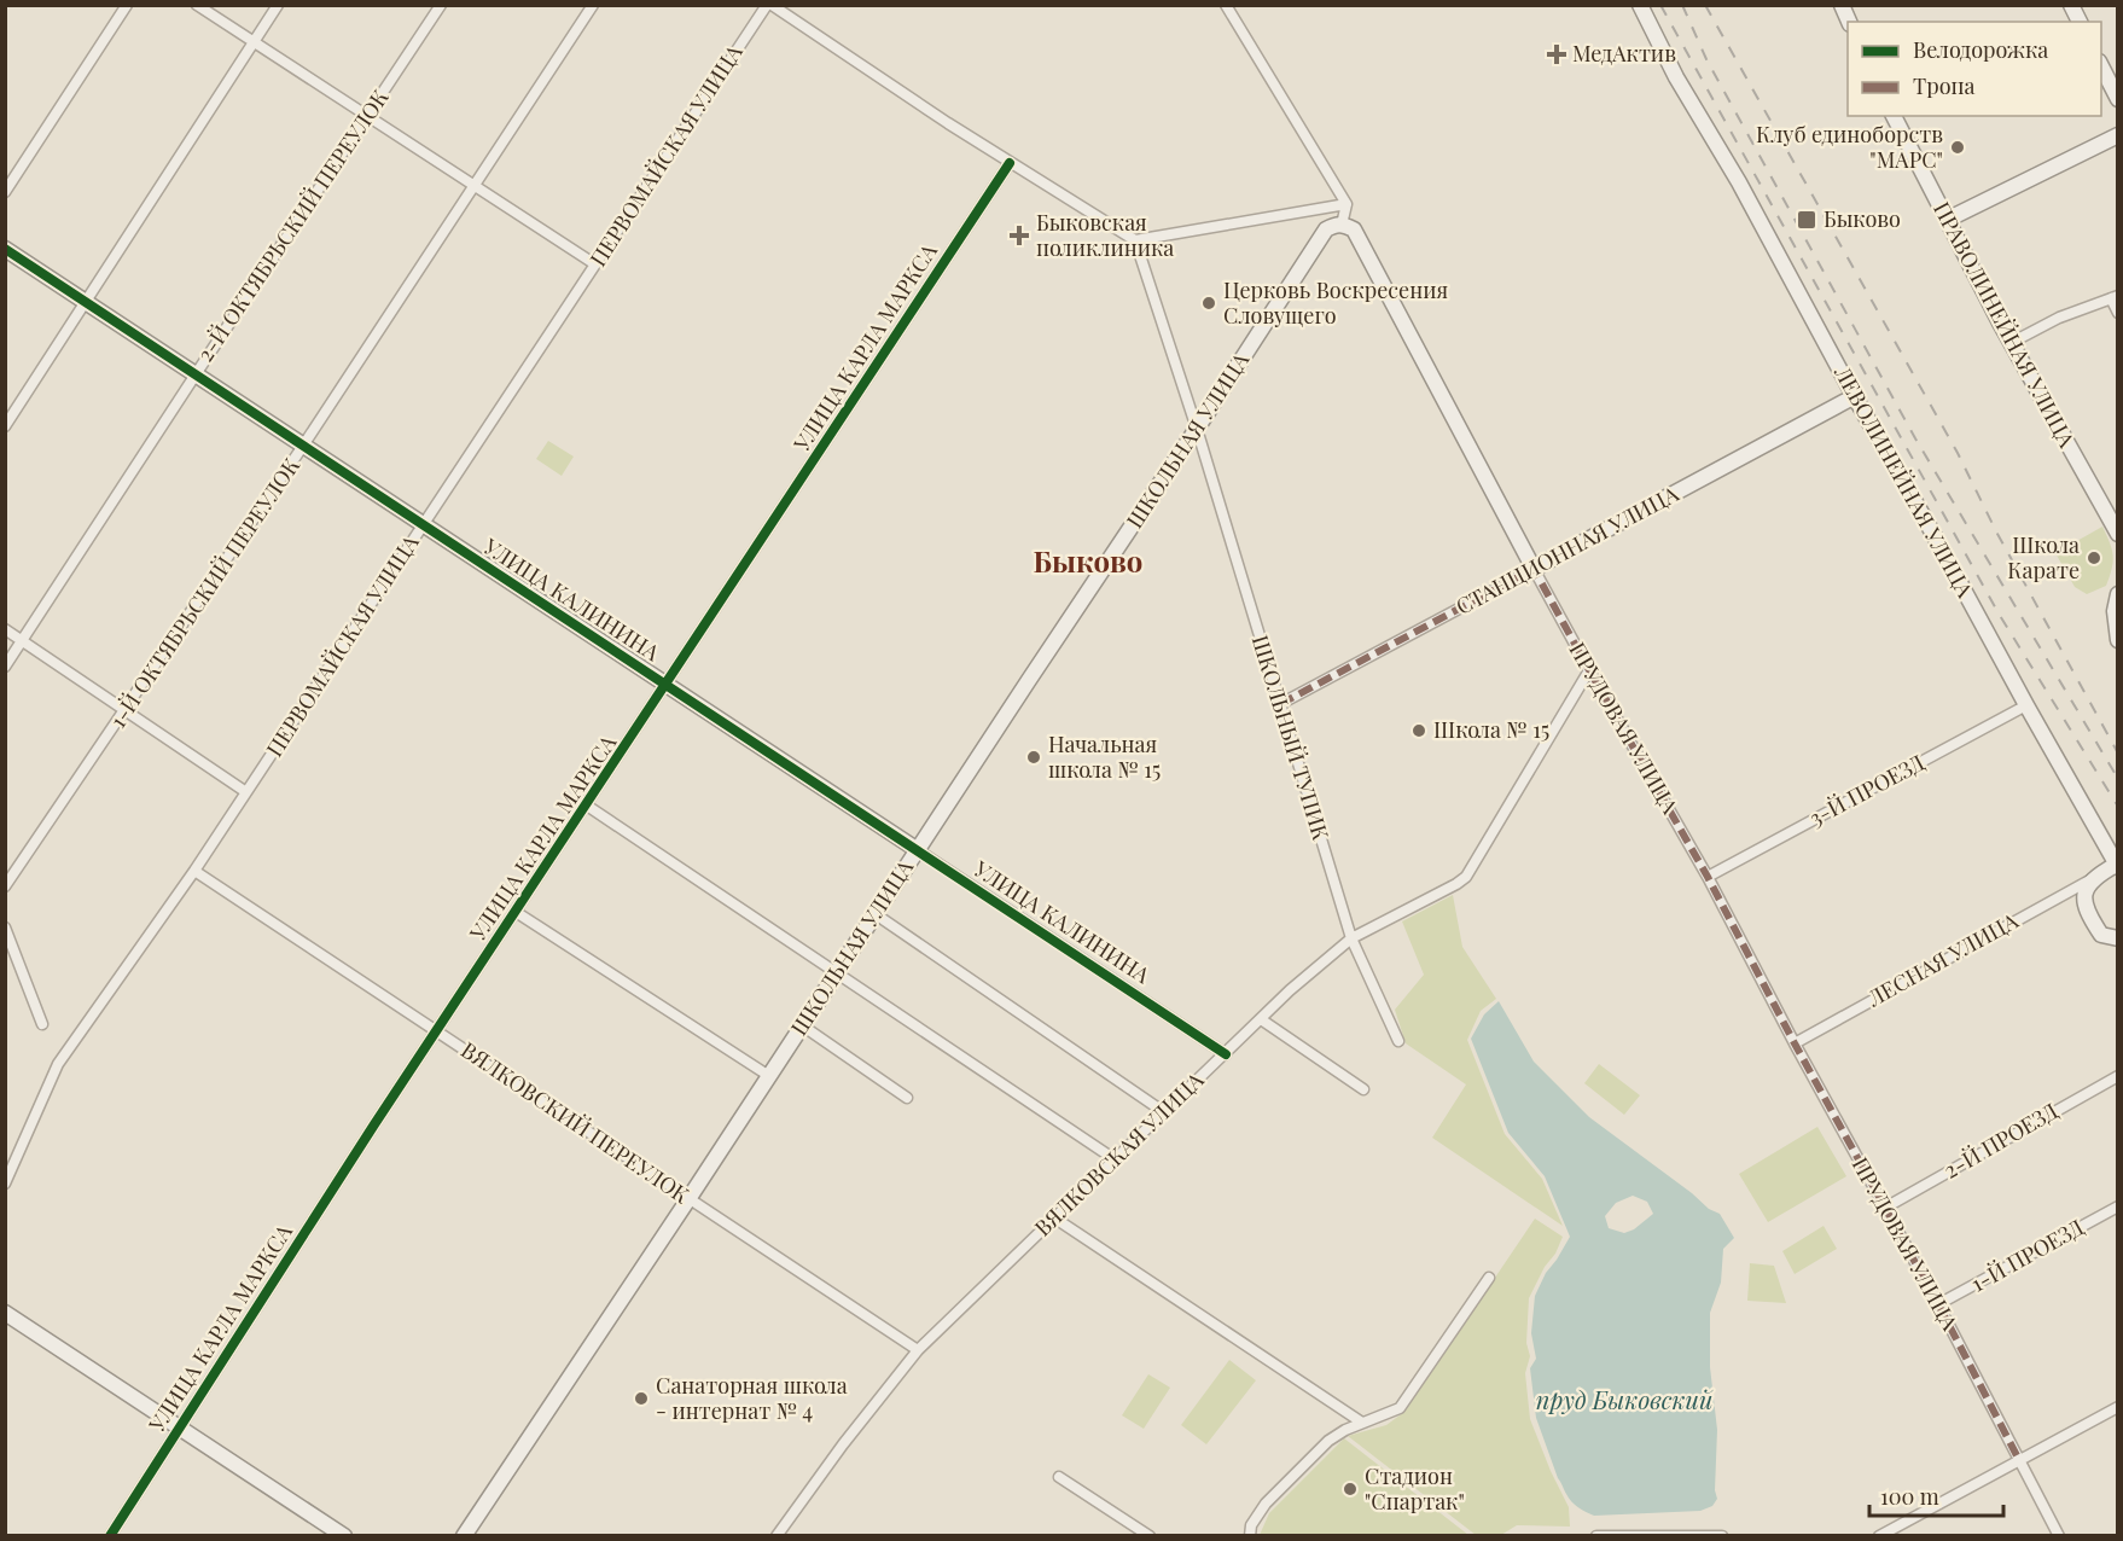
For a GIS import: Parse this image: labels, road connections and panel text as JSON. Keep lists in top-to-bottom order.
{
  "streets": {
    "main road": [
      "ПРАВОЛИНЕЙНАЯ УЛИЦА",
      "ШКОЛЬНАЯ УЛИЦА",
      "ЛЕВОЛИНЕЙНАЯ УЛИЦА",
      "СТАНЦИОННАЯ УЛИЦА",
      "УЛИЦА КАЛИНИНА",
      "ПРУДОВАЯ УЛИЦА"
    ],
    "street": [
      "ПЕРВОМАЙСКАЯ УЛИЦА",
      "2-Й ОКТЯБРЬСКИЙ ПЕРЕУЛОК",
      "УЛИЦА КАРЛА МАРКСА",
      "1-Й ОКТЯБРЬСКИЙ ПЕРЕУЛОК",
      "ШКОЛЬНЫЙ ТУПИК",
      "3-Й ПРОЕЗД",
      "ЛЕСНАЯ УЛИЦА",
      "ВЯЛКОВСКИЙ ПЕРЕУЛОК",
      "2-Й ПРОЕЗД",
      "ВЯЛКОВСКАЯ УЛИЦА",
      "1-Й ПРОЕЗД"
    ]
  },
  "crossings": [
    ["ПЕРВОМАЙСКАЯ УЛИЦА", "УЛИЦА КАЛИНИНА"],
    ["ПЕРВОМАЙСКАЯ УЛИЦА", "ВЯЛКОВСКИЙ ПЕРЕУЛОК"],
    ["2-Й ОКТЯБРЬСКИЙ ПЕРЕУЛОК", "УЛИЦА КАЛИНИНА"],
    ["УЛИЦА КАРЛА МАРКСА", "УЛИЦА КАЛИНИНА"],
    ["УЛИЦА КАРЛА МАРКСА", "ВЯЛКОВСКИЙ ПЕРЕУЛОК"],
    ["ШКОЛЬНАЯ УЛИЦА", "УЛИЦА КАЛИНИНА"],
    ["ШКОЛЬНАЯ УЛИЦА", "ПРУДОВАЯ УЛИЦА"],
    ["ШКОЛЬНАЯ УЛИЦА", "ШКОЛЬНЫЙ ТУПИК"],
    ["ШКОЛЬНАЯ УЛИЦА", "ВЯЛКОВСКИЙ ПЕРЕУЛОК"],
    ["ЛЕВОЛИНЕЙНАЯ УЛИЦА", "СТАНЦИОННАЯ УЛИЦА"],
    ["ЛЕВОЛИНЕЙНАЯ УЛИЦА", "3-Й ПРОЕЗД"],
    ["ЛЕВОЛИНЕЙНАЯ УЛИЦА", "ЛЕСНАЯ УЛИЦА"],
    ["СТАНЦИОННАЯ УЛИЦА", "ПРУДОВАЯ УЛИЦА"],
    ["СТАНЦИОННАЯ УЛИЦА", "ШКОЛЬНЫЙ ТУПИК"],
    ["1-Й ОКТЯБРЬСКИЙ ПЕРЕУЛОК", "УЛИЦА КАЛИНИНА"],
    ["УЛИЦА КАЛИНИНА", "ВЯЛКОВСКАЯ УЛИЦА"],
    ["ПРУДОВАЯ УЛИЦА", "3-Й ПРОЕЗД"],
    ["ПРУДОВАЯ УЛИЦА", "ЛЕСНАЯ УЛИЦА"],
    ["ПРУДОВАЯ УЛИЦА", "2-Й ПРОЕЗД"],
    ["ПРУДОВАЯ УЛИЦА", "ВЯЛКОВСКАЯ УЛИЦА"],
    ["ПРУДОВАЯ УЛИЦА", "1-Й ПРОЕЗД"],
    ["ШКОЛЬНЫЙ ТУПИК", "ВЯЛКОВСКАЯ УЛИЦА"],
    ["ВЯЛКОВСКИЙ ПЕРЕУЛОК", "ВЯЛКОВСКАЯ УЛИЦА"]
  ],
  "districts": ["Быково"],
  "water": ["пруд Быковский"],
  "places": {
    "health": ["МедАктив", "Быковская поликлиника"],
    "other": [
      "Клуб единоборств \"МАРС\"",
      "Церковь Воскресения Словущего",
      "Школа Карате",
      "Школа № 15",
      "Начальная школа № 15",
      "Санаторная школа - интернат № 4",
      "Стадион \"Спартак\""
    ],
    "transit": ["Быково"]
  },
  "legend": ["Велодорожка", "Тропа"],
  "scale_bar": "100 m"
}
